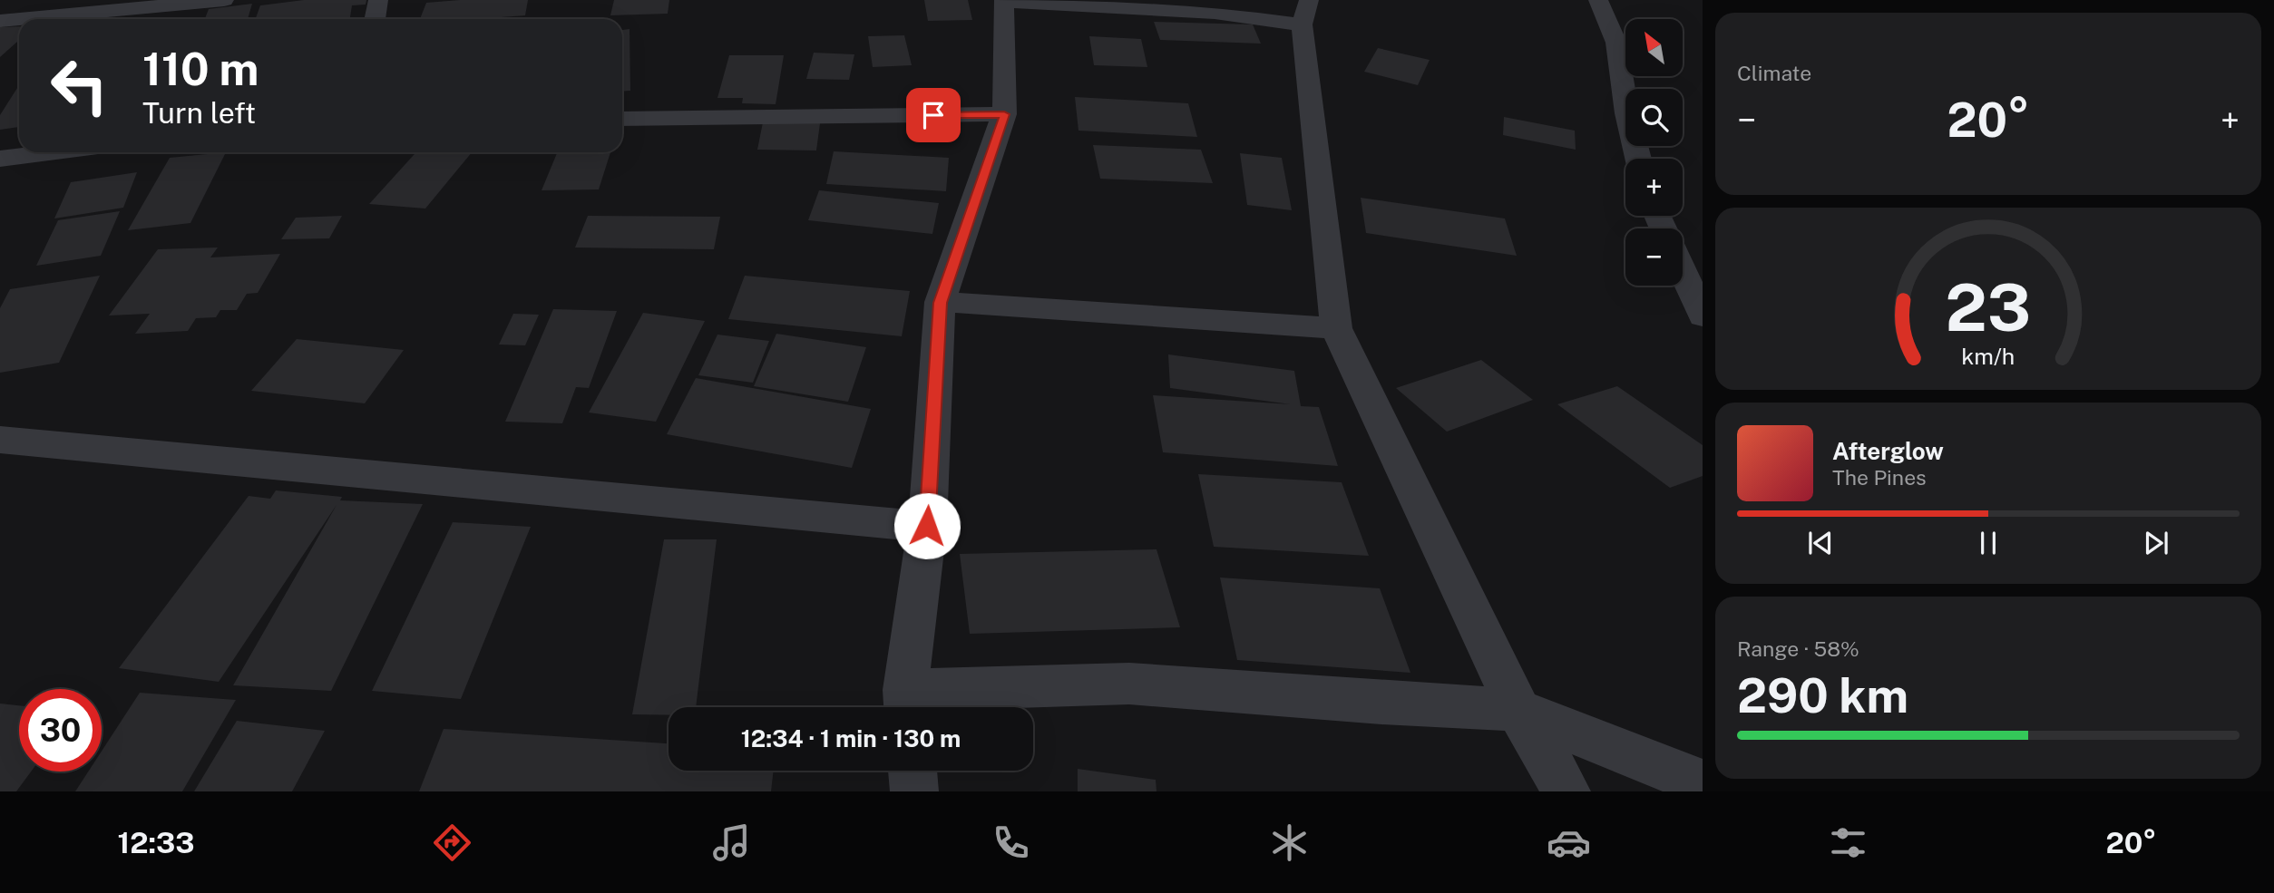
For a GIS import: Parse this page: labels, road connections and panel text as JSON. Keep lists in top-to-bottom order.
{
  "north": "top left",
  "page": {
    "tile": [
      "Climate",
      ["Range · 58%", "290 km"]
    ],
    "map_buttons": ["+", "−"],
    "turn": ["110 m", "Turn left"],
    "heat": ["−", "20°", "+"],
    "song": ["Afterglow", "The Pines"],
    "limit": "30",
    "trip": "12:34 · 1 min · 130 m",
    "tabs": ["12:33", "20°"],
    "gauge": ["23", "km/h"]
  }
}
